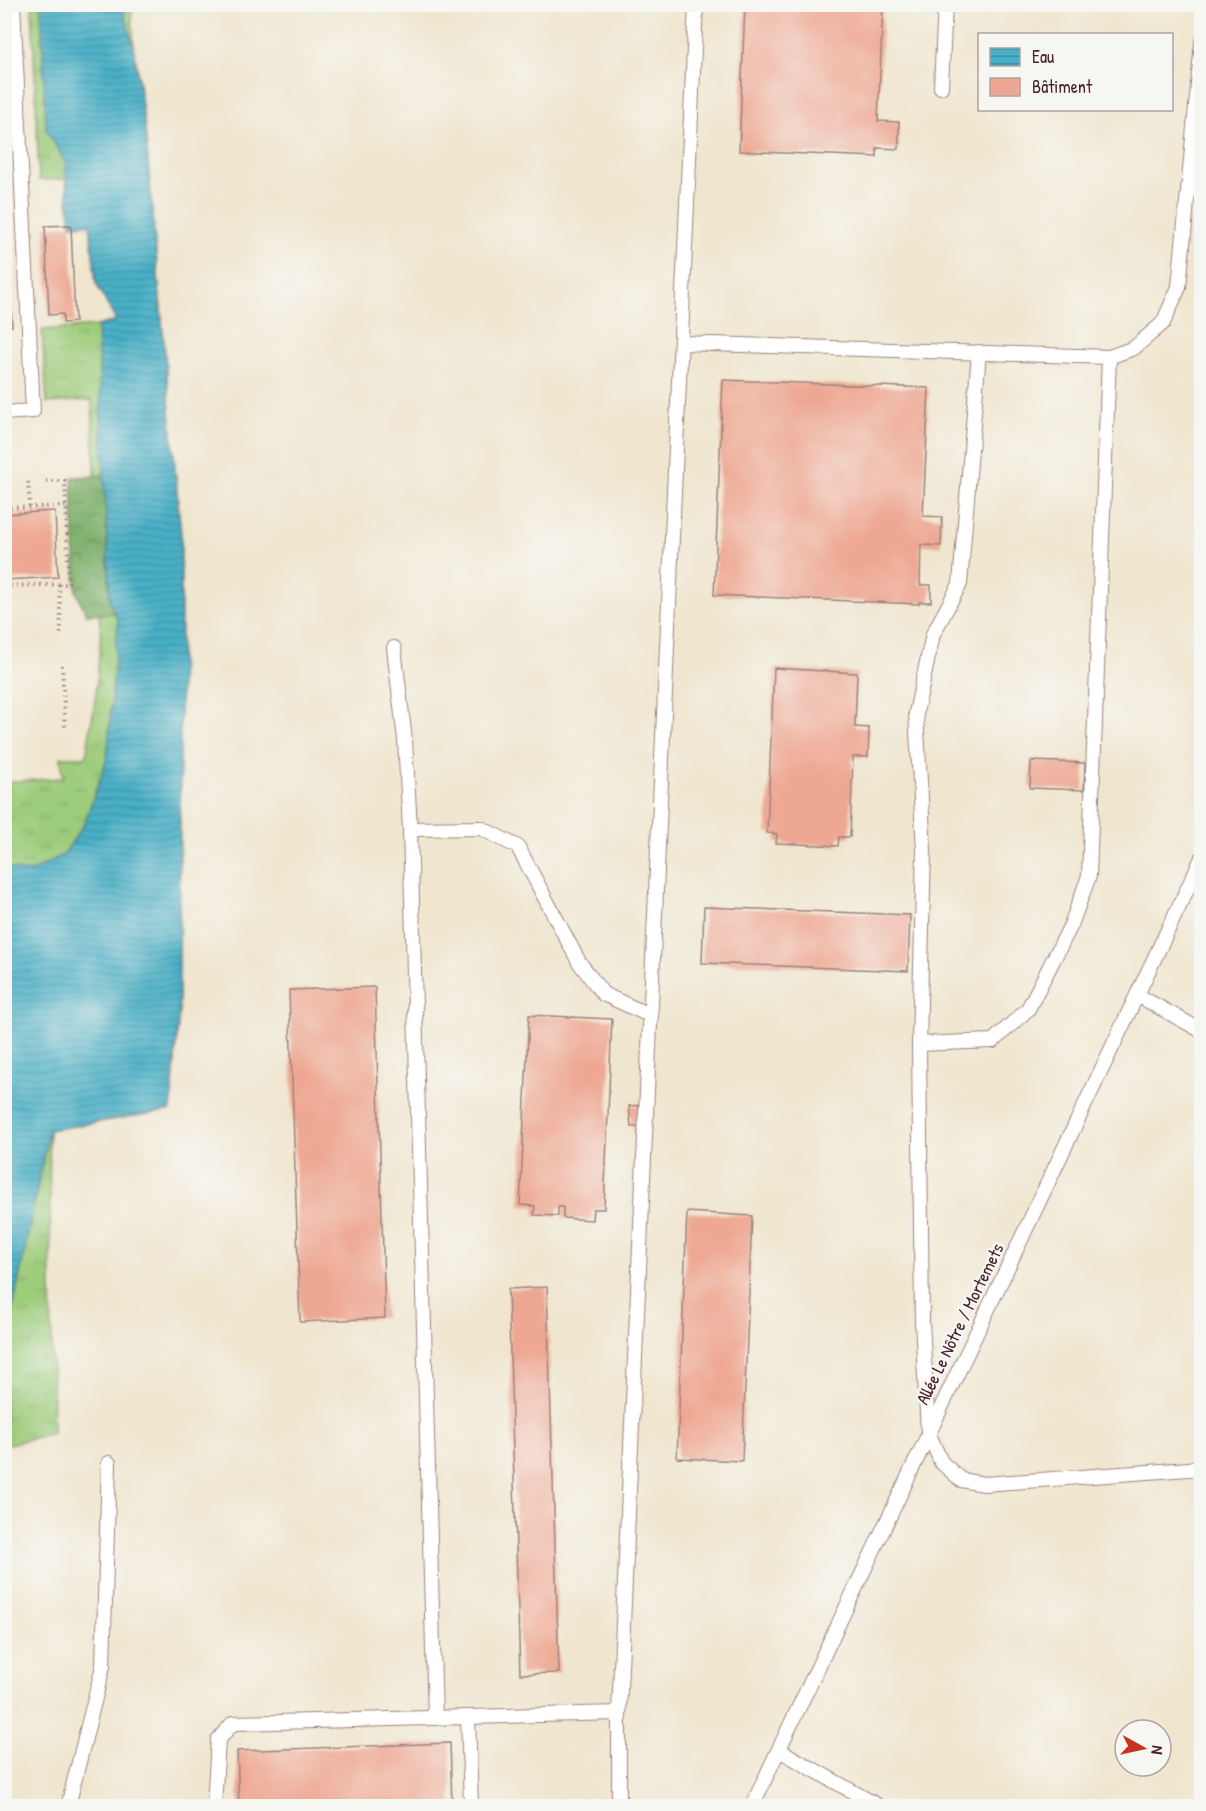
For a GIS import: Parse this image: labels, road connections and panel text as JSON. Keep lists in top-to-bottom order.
{
  "streets": {
    "lane": ["Allée Le Nôtre / Mortemets"]
  },
  "legend": ["Eau", "Bâtiment"],
  "north": "right"
}
